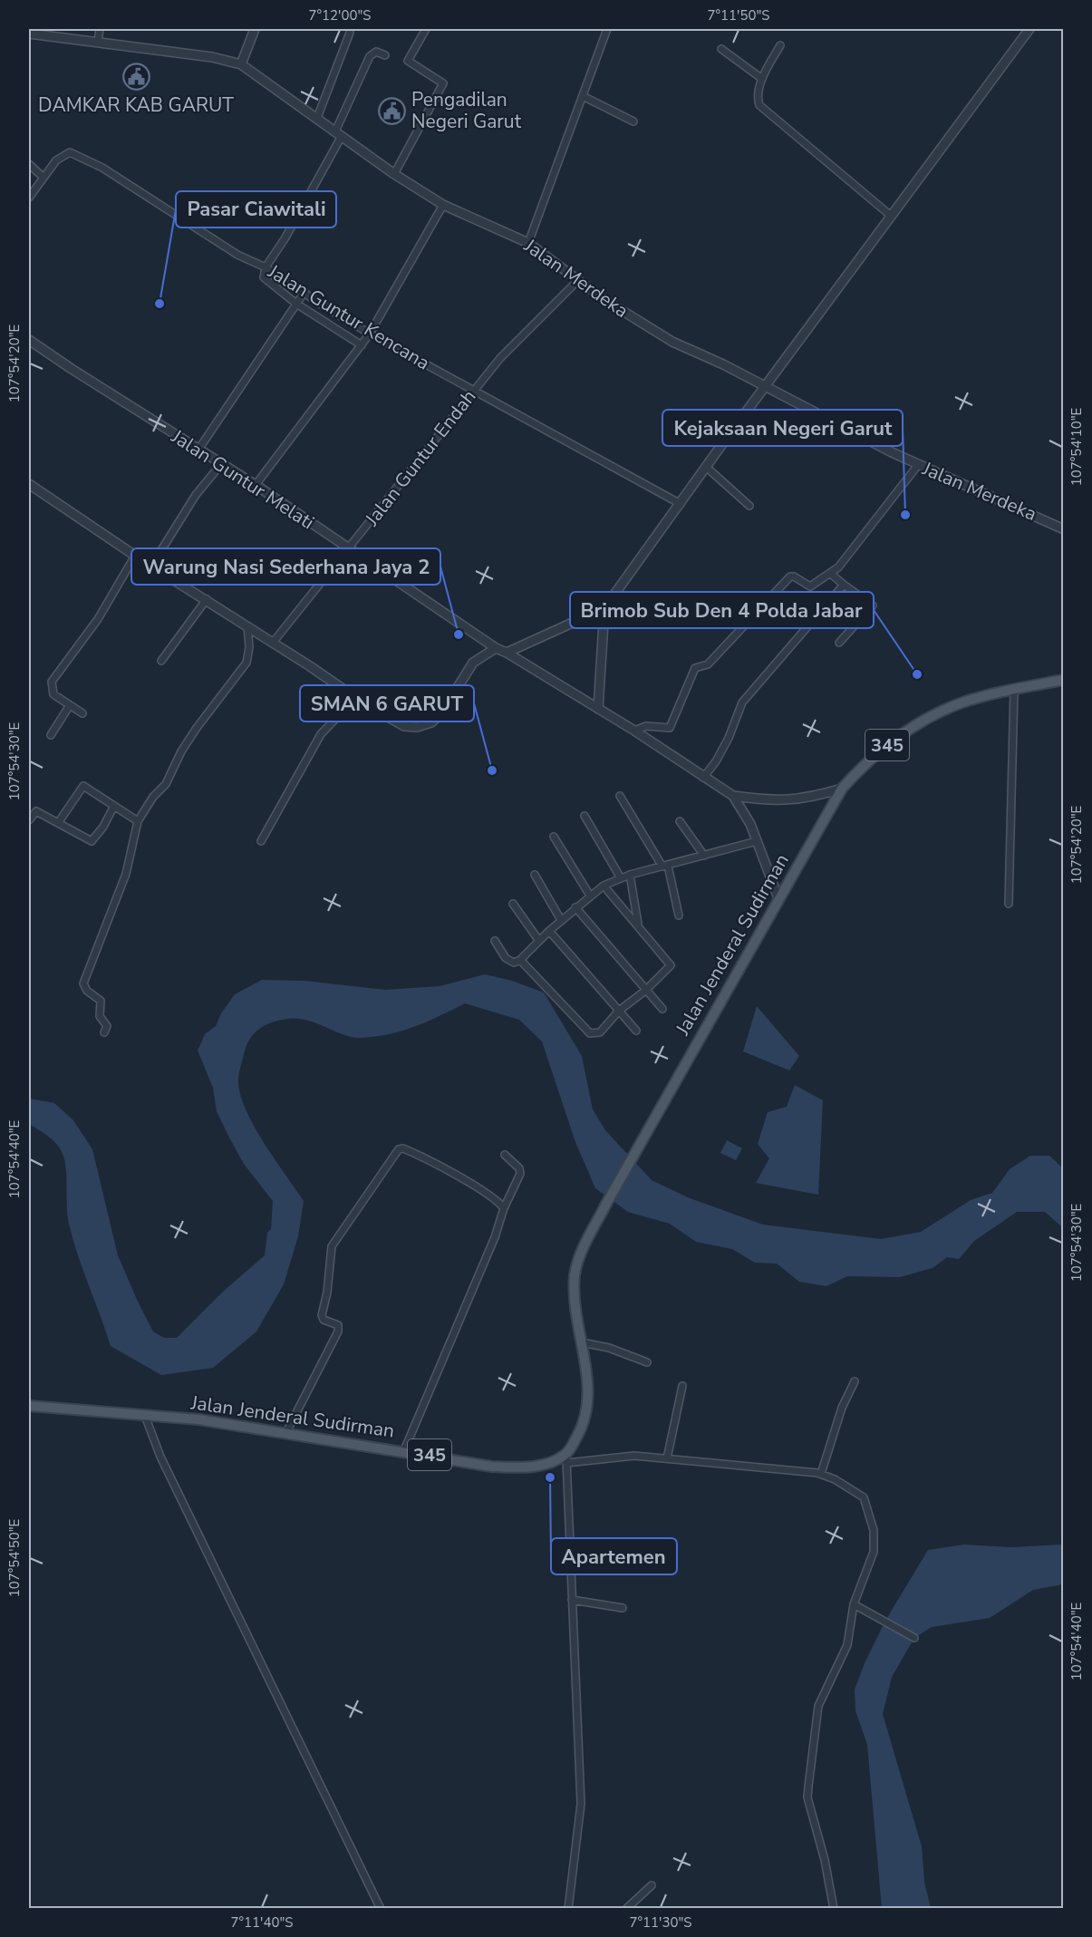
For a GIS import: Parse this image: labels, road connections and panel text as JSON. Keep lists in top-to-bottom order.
{
  "streets": {
    "main road": ["345", "Jalan Jenderal Sudirman"],
    "street": [
      "Jalan Merdeka",
      "Jalan Guntur Kencana",
      "Jalan Guntur Endah",
      "Jalan Guntur Melati"
    ]
  },
  "crossings": [
    ["Jalan Merdeka", "Jalan Guntur Endah"],
    ["Jalan Guntur Kencana", "Jalan Guntur Endah"],
    ["Jalan Guntur Endah", "Jalan Guntur Melati"]
  ],
  "places": {
    "public building": ["DAMKAR KAB GARUT", "Pengadilan Negeri Garut"],
    "other": [
      "Pasar Ciawitali",
      "Kejaksaan Negeri Garut",
      "Warung Nasi Sederhana Jaya 2",
      "Brimob Sub Den 4 Polda Jabar",
      "SMAN 6 GARUT",
      "Apartemen"
    ]
  },
  "coordinates": [
    "7°12'00\"S",
    "7°11'50\"S",
    "107°54'20\"E",
    "107°54'10\"E",
    "107°54'30\"E",
    "107°54'40\"E",
    "107°54'50\"E",
    "7°11'40\"S",
    "7°11'30\"S"
  ]
}
